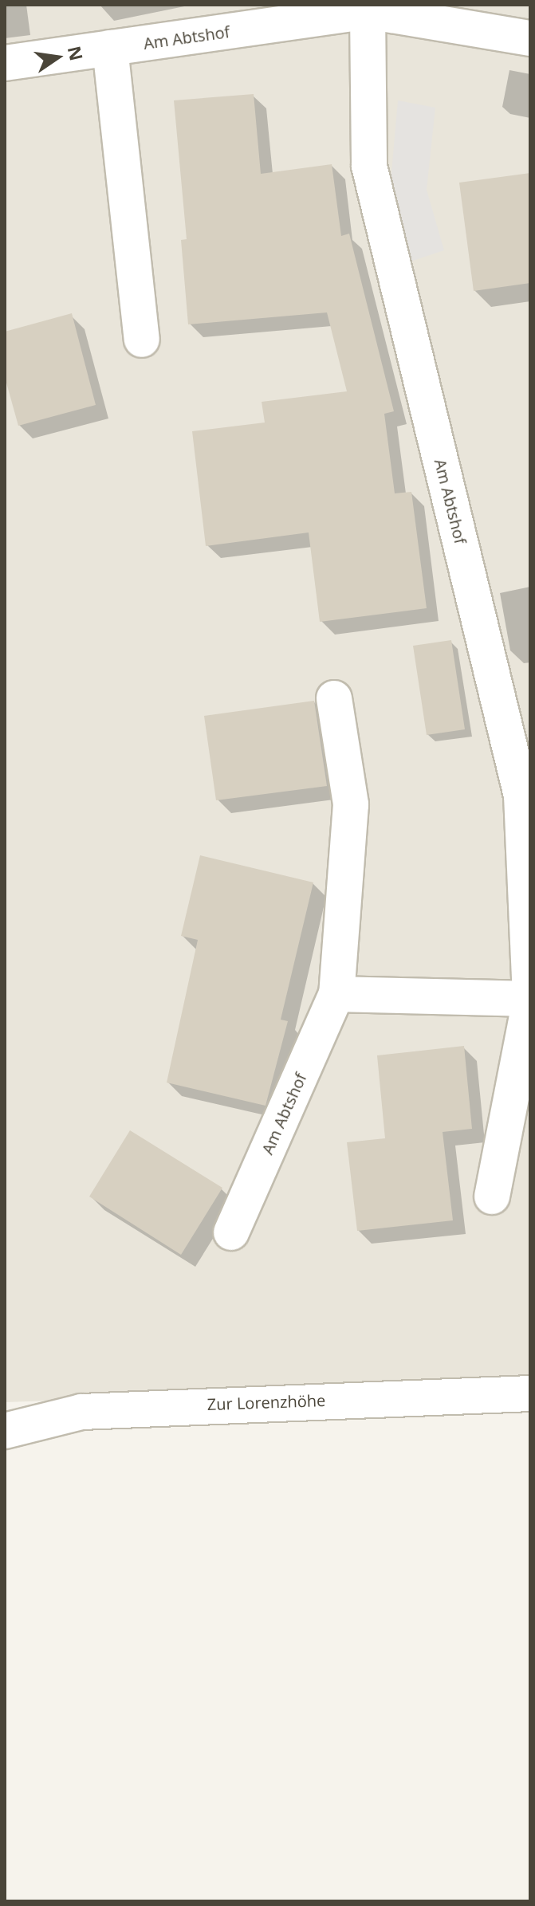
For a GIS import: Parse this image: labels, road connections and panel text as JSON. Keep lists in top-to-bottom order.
{
  "streets": {
    "street": ["Am Abtshof", "Zur Lorenzhöhe"]
  },
  "north": "right"
}
